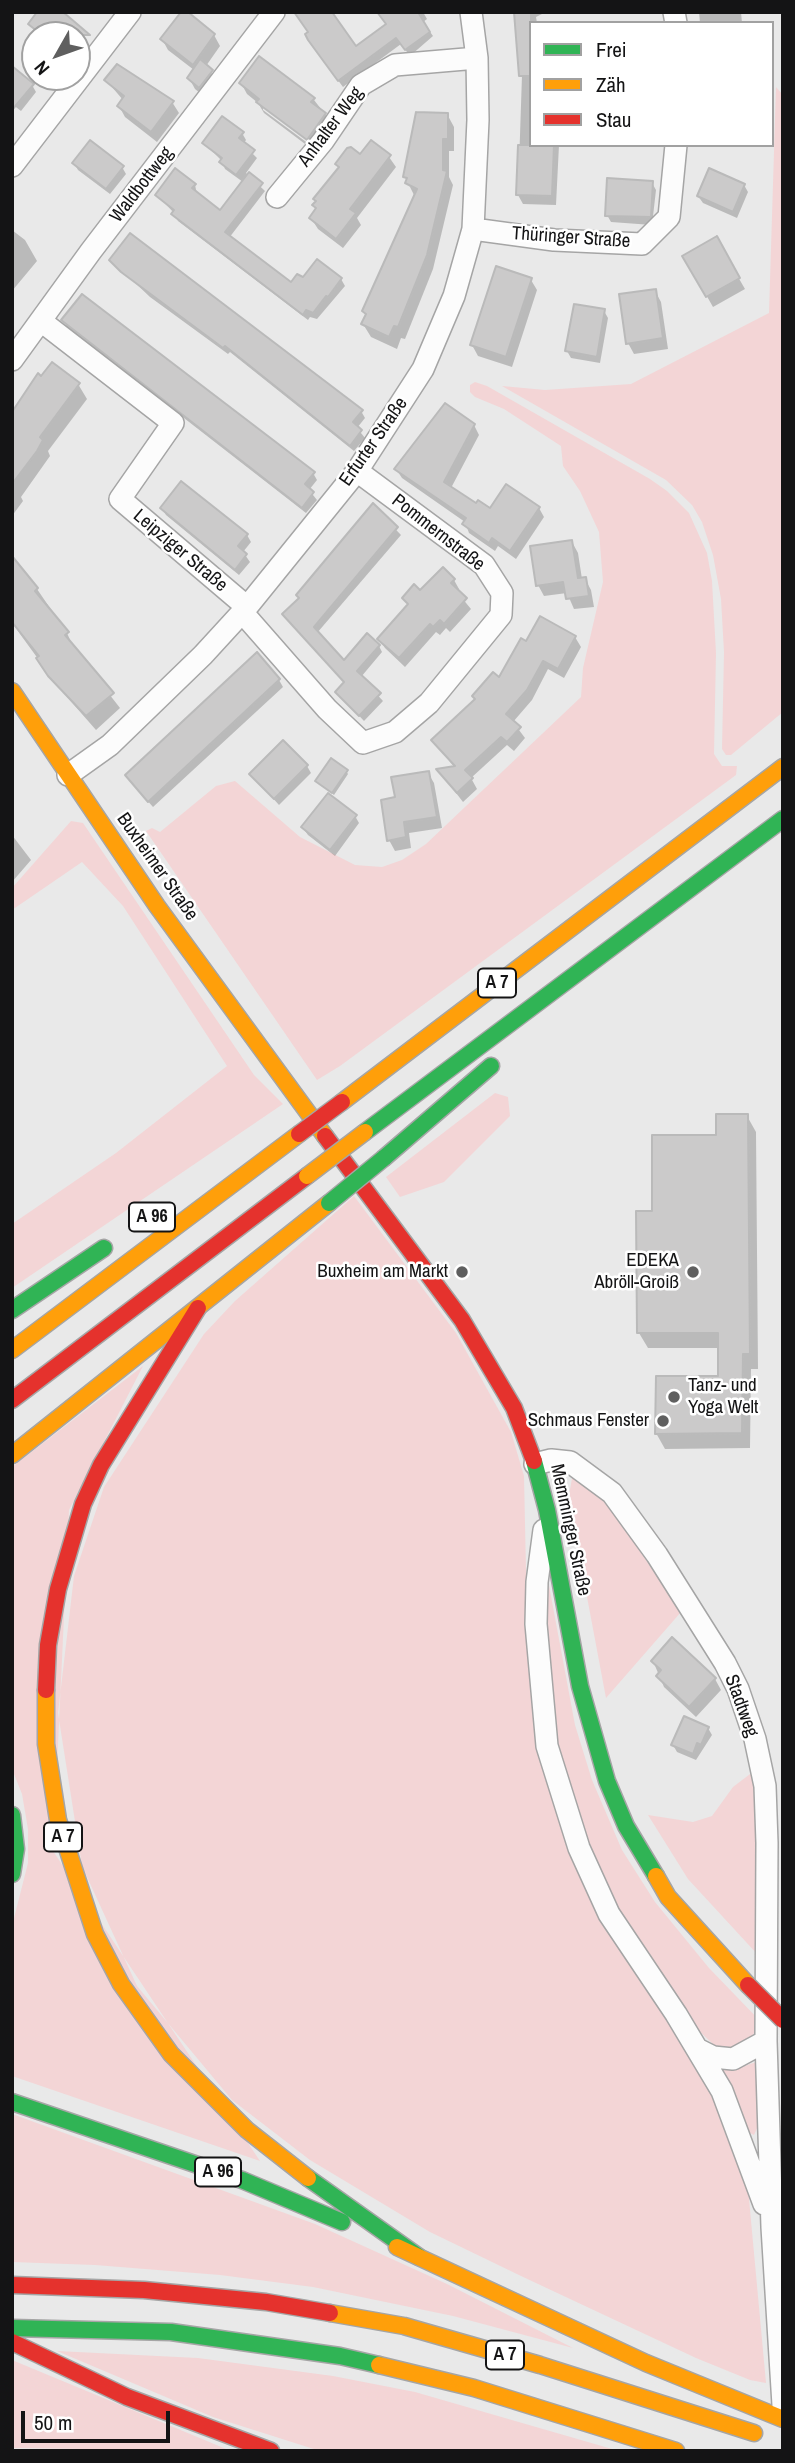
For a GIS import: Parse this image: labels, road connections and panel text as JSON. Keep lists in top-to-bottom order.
{
  "streets": {
    "main road": [
      "Buxheimer Straße",
      "A 7",
      "A 96",
      "Memminger Straße"
    ],
    "street": [
      "Anhalter Weg",
      "Waldbottweg",
      "Thüringer Straße",
      "Erfurter Straße",
      "Pommernstraße",
      "Leipziger Straße",
      "Stadtweg"
    ]
  },
  "crossings": [
    ["Anhalter Weg", "Erfurter Straße"],
    ["Waldbottweg", "Leipziger Straße"],
    ["Thüringer Straße", "Erfurter Straße"],
    ["Erfurter Straße", "Pommernstraße"],
    ["Erfurter Straße", "Leipziger Straße"],
    ["Erfurter Straße", "Buxheimer Straße"],
    ["Pommernstraße", "Leipziger Straße"],
    ["Buxheimer Straße", "Memminger Straße"],
    ["A 7", "A 96"],
    ["Memminger Straße", "Stadtweg"]
  ],
  "places": [
    "Buxheim am Markt",
    "EDEKA Abröll-Groiß",
    "Tanz- und Yoga Welt",
    "Schmaus Fenster"
  ],
  "legend": ["Frei", "Zäh", "Stau"],
  "scale_bar": "50 m",
  "north": "bottom left"
}
